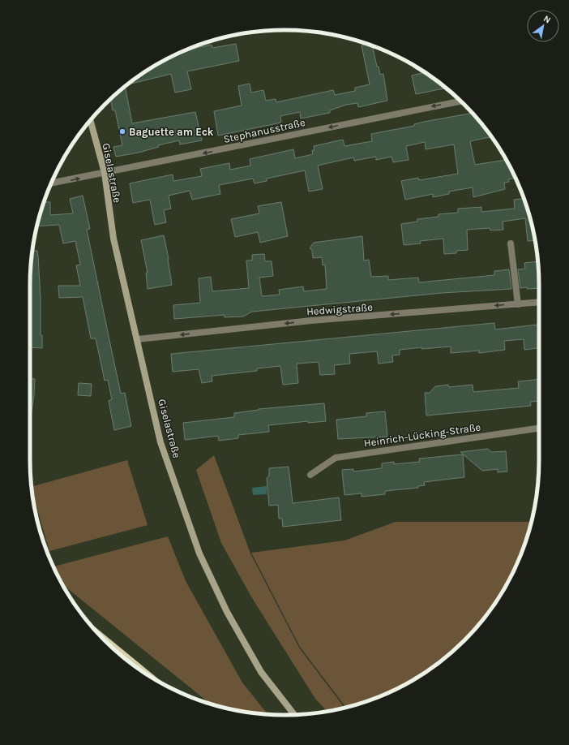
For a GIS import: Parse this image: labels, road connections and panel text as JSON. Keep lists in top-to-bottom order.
{
  "streets": {
    "main road": ["Giselastraße"],
    "street": ["Stephanusstraße", "Hedwigstraße", "Heinrich-Lücking-Straße"]
  },
  "crossings": [
    ["Stephanusstraße", "Giselastraße"],
    ["Giselastraße", "Hedwigstraße"]
  ],
  "one_way": ["Hedwigstraße"],
  "places": ["Baguette am Eck"],
  "north": "top right"
}
